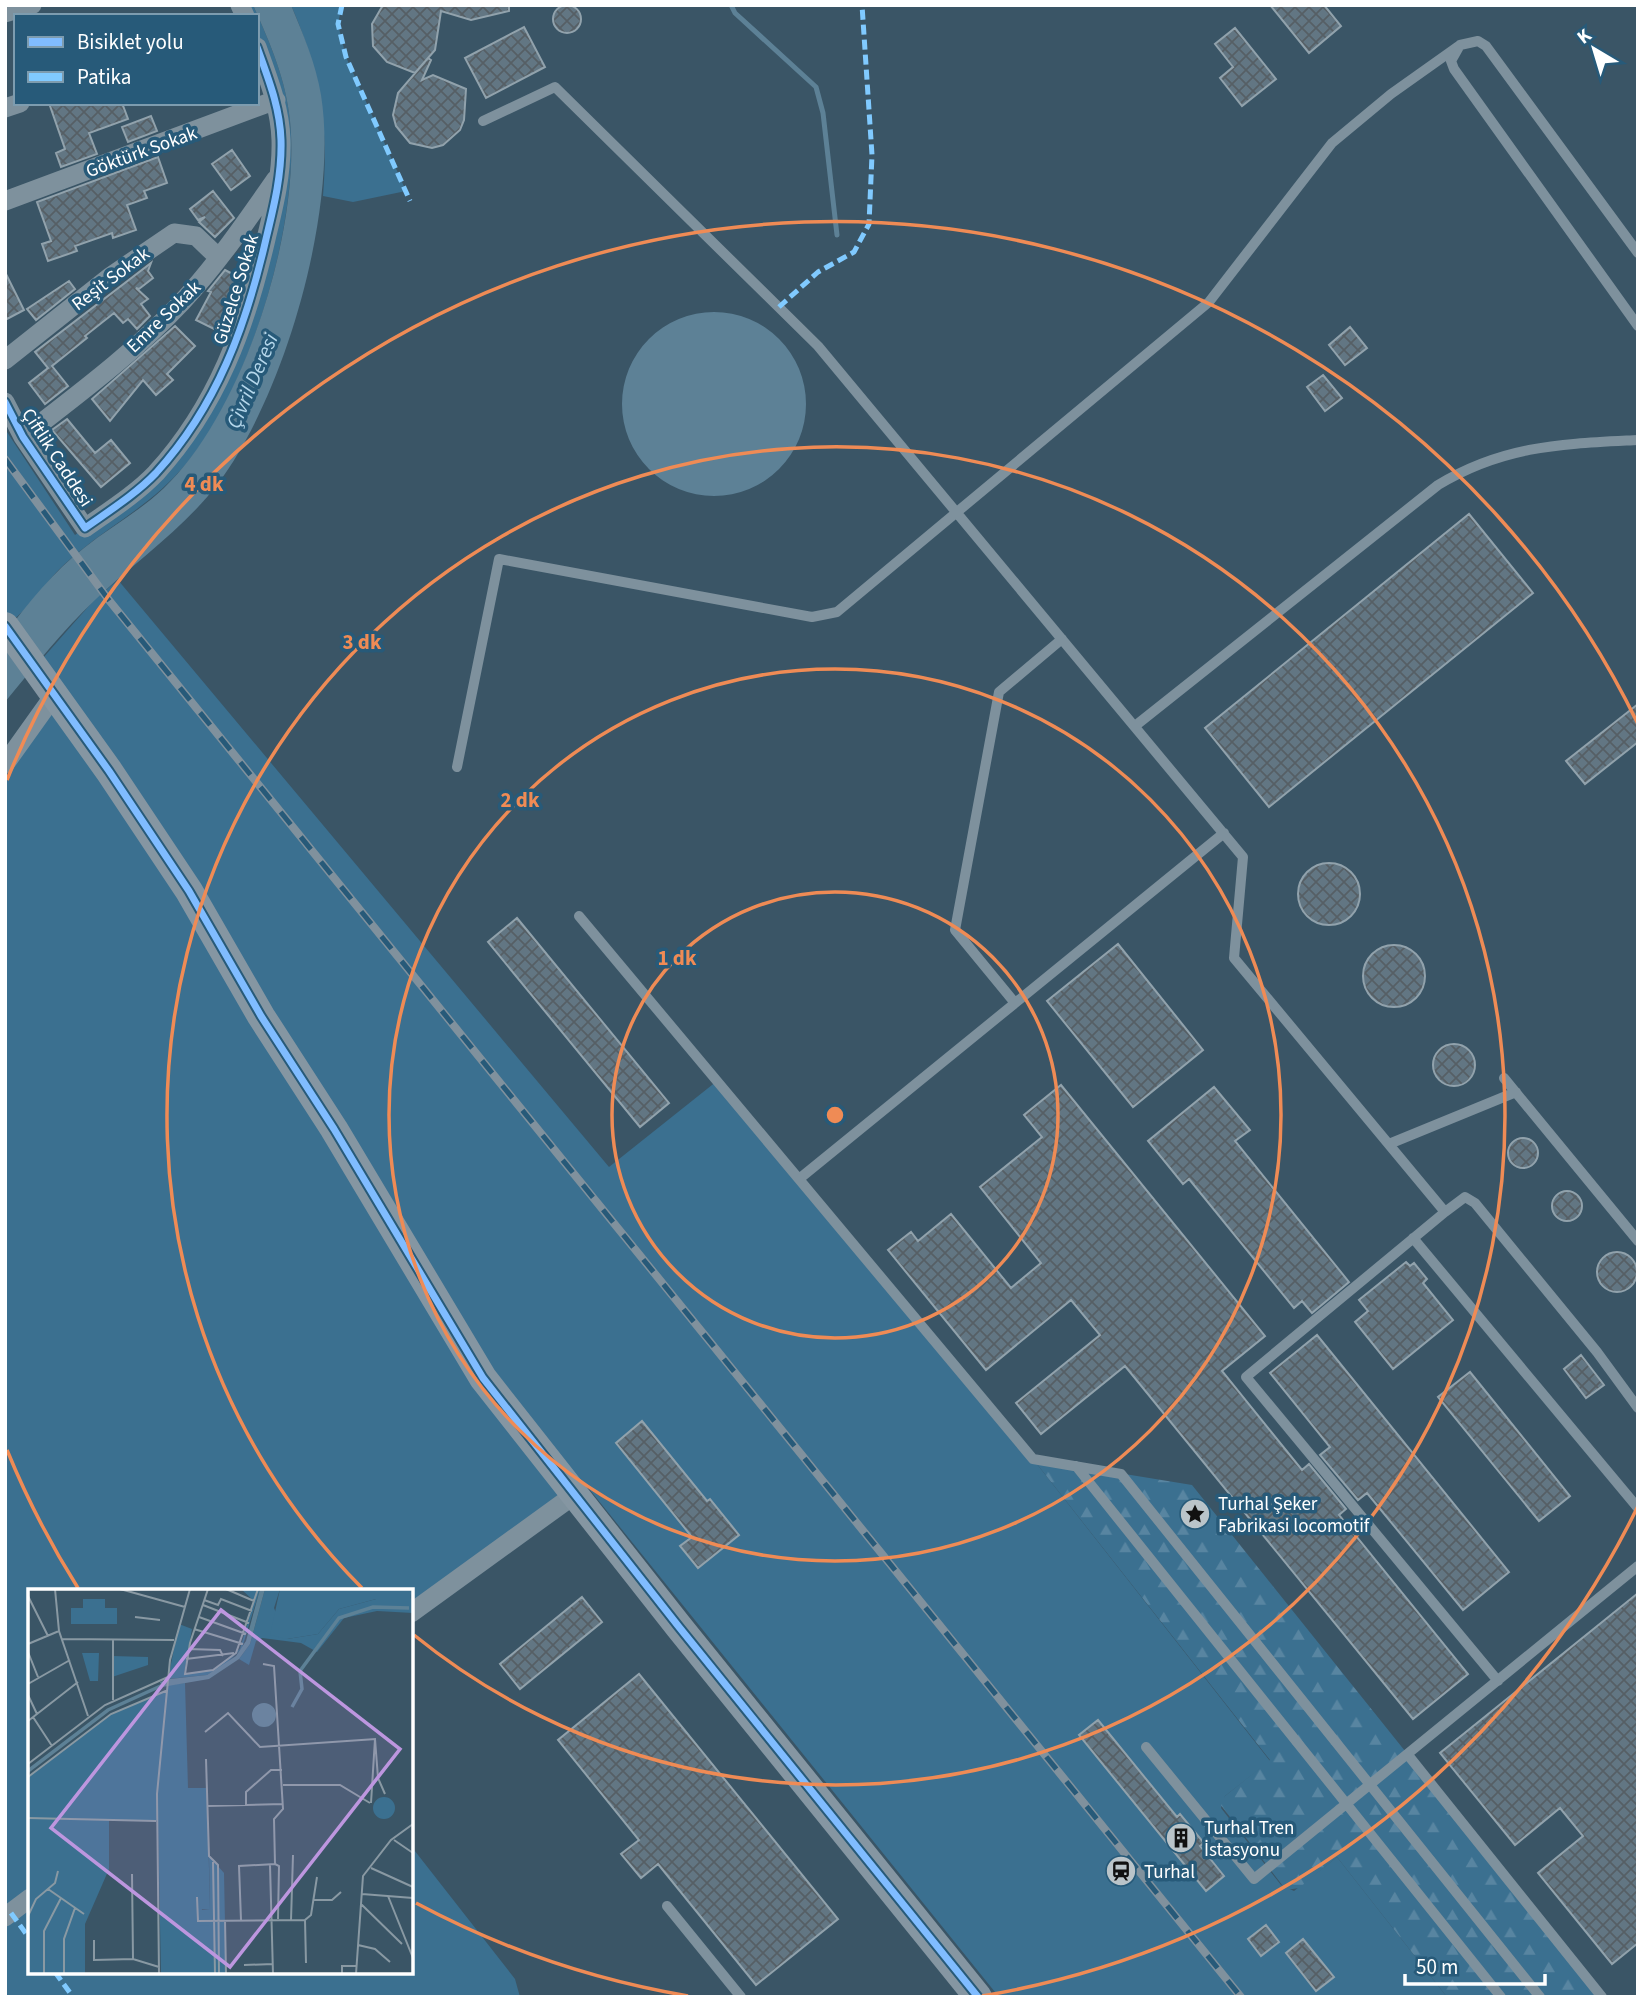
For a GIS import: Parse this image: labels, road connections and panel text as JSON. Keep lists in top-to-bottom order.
{
  "streets": {
    "street": [
      "Göktürk Sokak",
      "Reşit Sokak",
      "Güzelce Sokak",
      "Emre Sokak",
      "Çiftlik Caddesi"
    ]
  },
  "crossings": [
    ["Göktürk Sokak", "Güzelce Sokak"],
    ["Reşit Sokak", "Emre Sokak"],
    ["Güzelce Sokak", "Emre Sokak"],
    ["Güzelce Sokak", "Çiftlik Caddesi"],
    ["Emre Sokak", "Çiftlik Caddesi"]
  ],
  "water": ["Çivril Deresi"],
  "places": {
    "place": ["Turhal Şeker Fabrikasi locomotif"],
    "building": ["Turhal Tren İstasyonu"],
    "station": ["Turhal"]
  },
  "legend": ["Bisiklet yolu", "Patika"],
  "scale_bar": "50 m",
  "north": "top left",
  "rings": [
    "4 dk",
    "3 dk",
    "2 dk",
    "1 dk"
  ]
}
